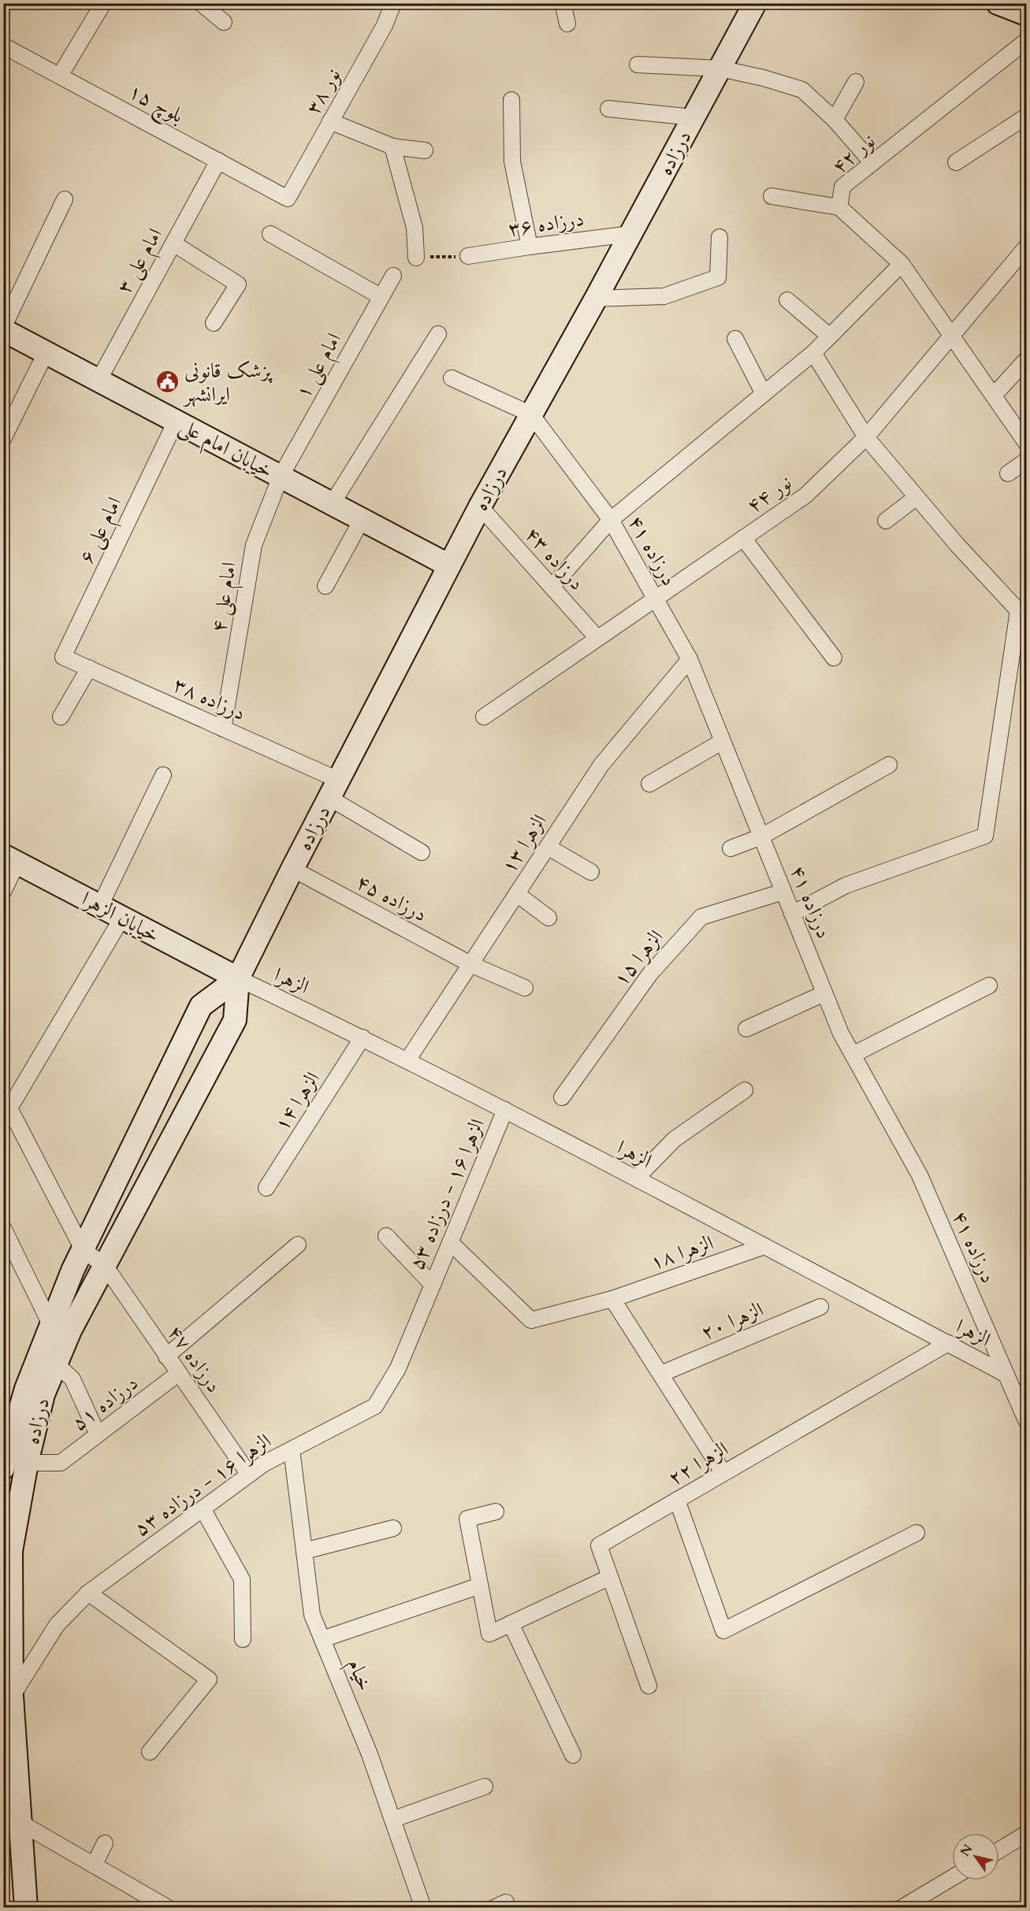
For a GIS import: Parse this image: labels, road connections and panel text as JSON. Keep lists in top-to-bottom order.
{
  "streets": {
    "main road": ["درزاده", "خیابان امام علی", "خیابان الزهرا"],
    "street": [
      "نور ۳۸",
      "بلوچ ۱۵",
      "نور ۴۲",
      "درزاده ۳۶",
      "امام علی ۳",
      "امام علی ۱",
      "نور ۴۴",
      "امام علی ۶",
      "درزاده ۴۱",
      "درزاده ۴۳",
      "امام علی ۴",
      "درزاده ۳۸",
      "الزهرا ۱۳",
      "درزاده ۴۵",
      "الزهرا ۱۵",
      "الزهرا",
      "الزهرا ۱۴",
      "الزهرا ۱۶ - درزاده ۵۳",
      "الزهرا ۱۸",
      "الزهرا ۲۰",
      "درزاده ۴۷",
      "درزاده ۵۱",
      "الزهرا ۲۲",
      "خیام"
    ]
  },
  "crossings": [
    ["نور ۳۸", "بلوچ ۱۵"],
    ["بلوچ ۱۵", "امام علی ۳"],
    ["درزاده", "درزاده ۳۶"],
    ["درزاده", "خیابان امام علی"],
    ["درزاده", "درزاده ۴۱"],
    ["درزاده", "درزاده ۴۳"],
    ["درزاده", "درزاده ۳۸"],
    ["درزاده", "درزاده ۴۵"],
    ["درزاده", "خیابان الزهرا"],
    ["درزاده", "الزهرا"],
    ["درزاده", "الزهرا ۱۶ - درزاده ۵۳"],
    ["درزاده", "درزاده ۴۷"],
    ["درزاده", "درزاده ۵۱"],
    ["نور ۴۲", "نور ۴۴"],
    ["امام علی ۳", "خیابان امام علی"],
    ["امام علی ۱", "خیابان امام علی"],
    ["امام علی ۱", "امام علی ۴"],
    ["خیابان امام علی", "امام علی ۶"],
    ["خیابان امام علی", "امام علی ۴"],
    ["نور ۴۴", "درزاده ۴۱"],
    ["نور ۴۴", "درزاده ۴۳"],
    ["امام علی ۶", "درزاده ۳۸"],
    ["درزاده ۴۱", "الزهرا ۱۳"],
    ["درزاده ۴۱", "الزهرا ۱۵"],
    ["درزاده ۴۱", "الزهرا"],
    ["امام علی ۴", "درزاده ۳۸"],
    ["الزهرا ۱۳", "درزاده ۴۵"],
    ["الزهرا ۱۳", "الزهرا"],
    ["خیابان الزهرا", "الزهرا"],
    ["الزهرا", "الزهرا ۱۴"],
    ["الزهرا", "الزهرا ۱۶ - درزاده ۵۳"],
    ["الزهرا", "الزهرا ۱۸"],
    ["الزهرا", "الزهرا ۲۲"],
    ["الزهرا ۱۶ - درزاده ۵۳", "الزهرا ۱۸"],
    ["الزهرا ۱۶ - درزاده ۵۳", "درزاده ۴۷"],
    ["الزهرا ۱۶ - درزاده ۵۳", "خیام"],
    ["درزاده ۴۷", "درزاده ۵۱"]
  ],
  "places": {
    "public building": ["پزشک قانونی ایرانشهر"]
  },
  "north": "top left"
}
